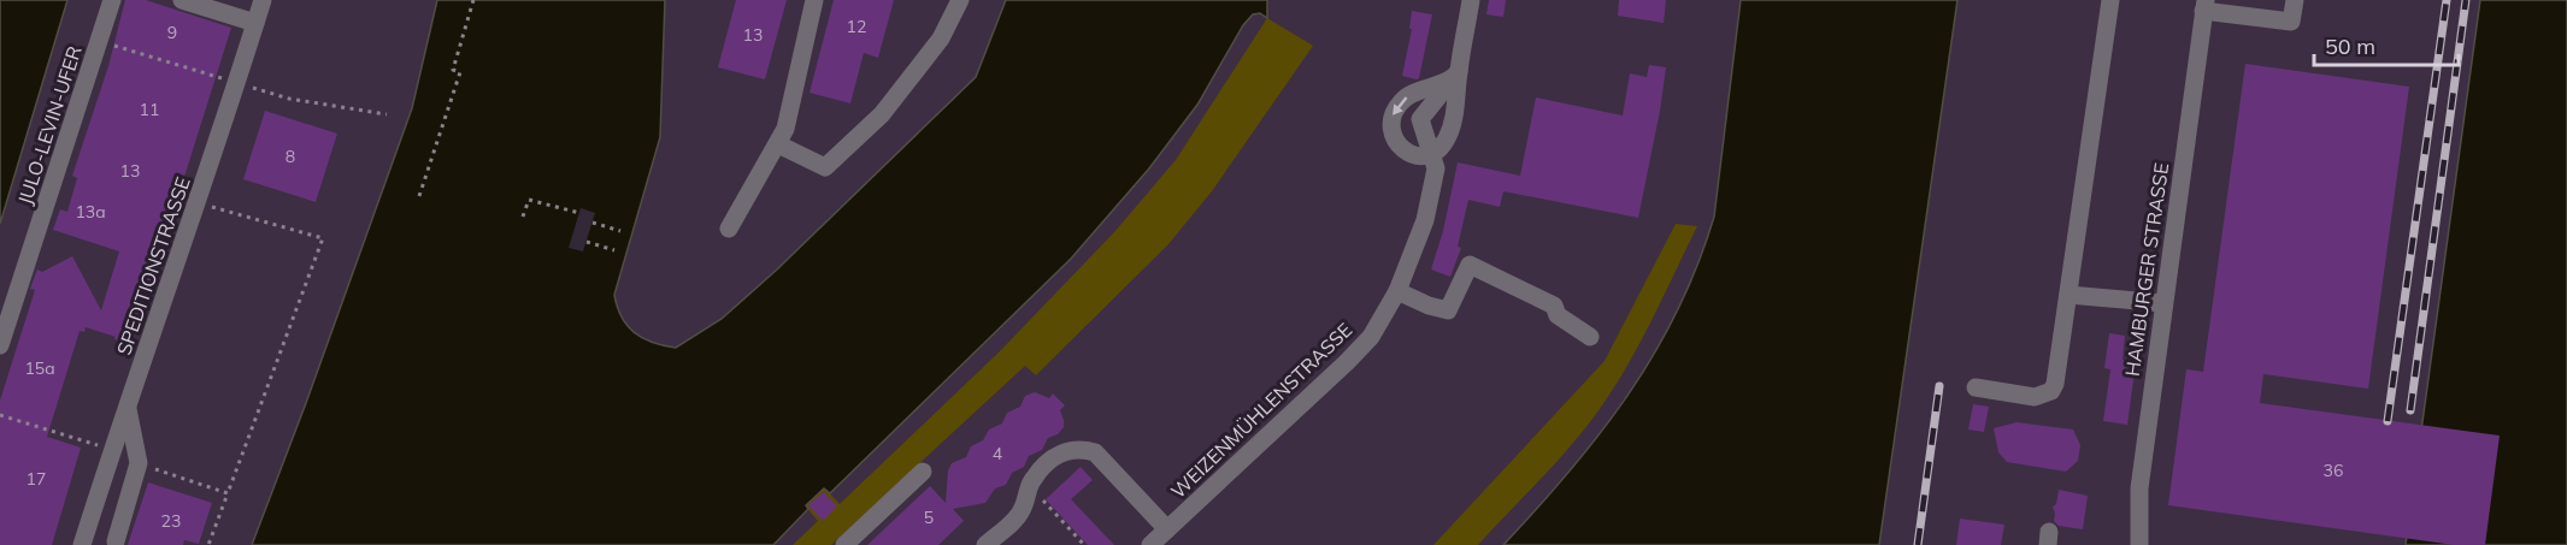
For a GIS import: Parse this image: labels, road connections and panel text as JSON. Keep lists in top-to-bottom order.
{
  "streets": {
    "street": [
      "JULO-LEVIN-UFER",
      "SPEDITIONSTRASSE",
      "HAMBURGER STRASSE",
      "WEIZENMÜHLENSTRASSE"
    ]
  },
  "house_numbers": [
    "12",
    "9",
    "13",
    "11",
    "8",
    "13",
    "13a",
    "15a",
    "4",
    "36",
    "17",
    "5",
    "23"
  ],
  "scale_bar": "50 m"
}
